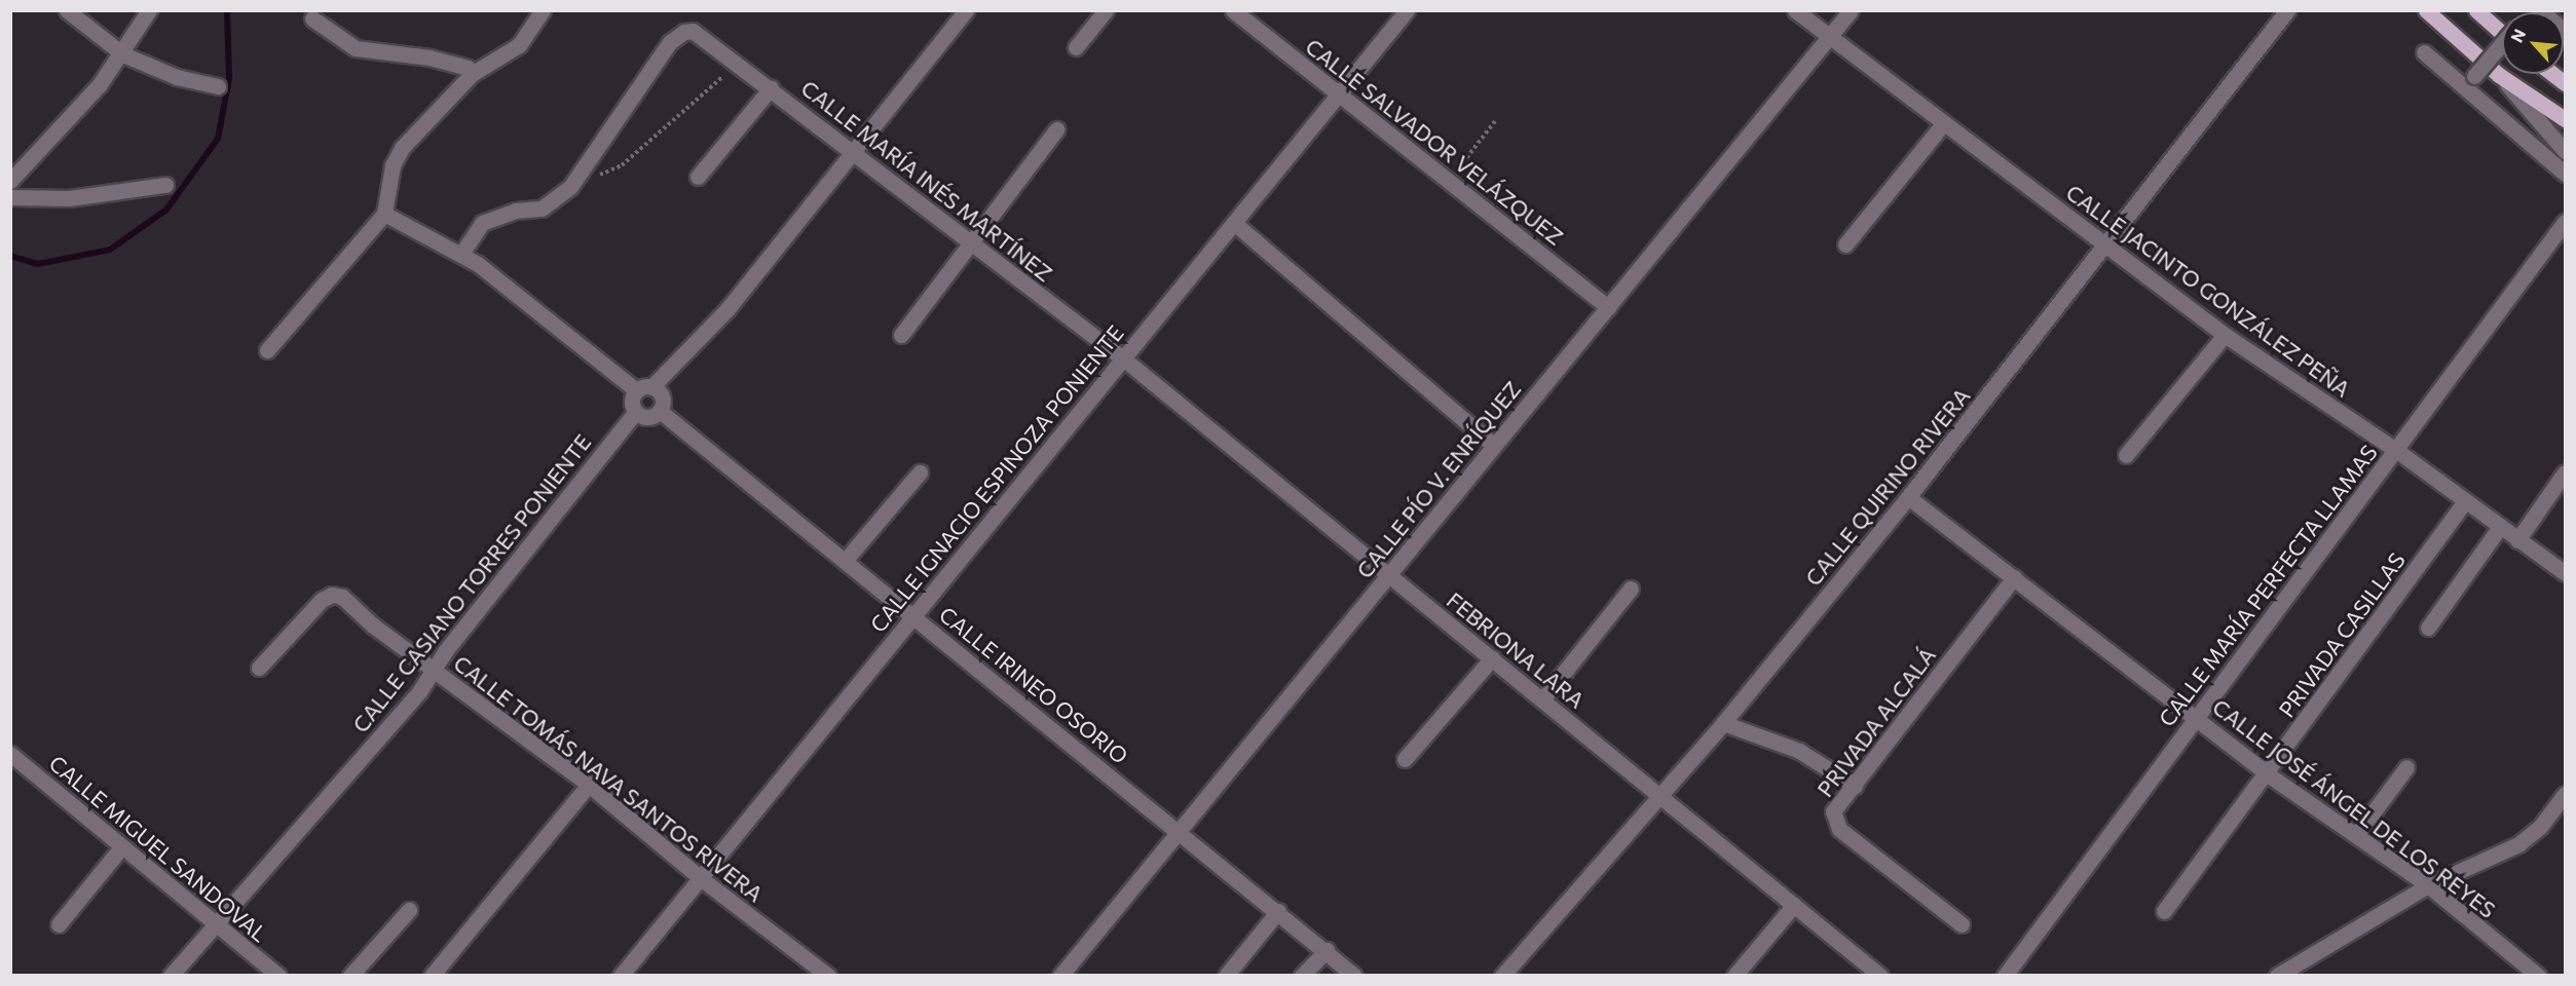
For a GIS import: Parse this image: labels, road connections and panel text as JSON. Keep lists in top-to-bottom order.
{
  "streets": {
    "street": [
      "CALLE SALVADOR VELÁZQUEZ",
      "CALLE MARÍA INÉS MARTÍNEZ",
      "CALLE JACINTO GONZÁLEZ PEÑA",
      "CALLE IGNACIO ESPINOZA PONIENTE",
      "CALLE PÍO V. ENRÍQUEZ",
      "CALLE QUIRINO RIVERA",
      "CALLE CASIANO TORRES PONIENTE",
      "CALLE MARÍA PERFECTA LLAMAS",
      "PRIVADA CASILLAS",
      "FEBRIONA LARA",
      "CALLE IRINEO OSORIO",
      "PRIVADA ALCALÁ",
      "CALLE TOMÁS NAVA SANTOS RIVERA",
      "CALLE JOSÉ ÁNGEL DE LOS REYES",
      "CALLE MIGUEL SANDOVAL"
    ]
  },
  "crossings": [
    ["CALLE SALVADOR VELÁZQUEZ", "CALLE IGNACIO ESPINOZA PONIENTE"],
    ["CALLE SALVADOR VELÁZQUEZ", "CALLE PÍO V. ENRÍQUEZ"],
    ["CALLE MARÍA INÉS MARTÍNEZ", "CALLE IGNACIO ESPINOZA PONIENTE"],
    ["CALLE MARÍA INÉS MARTÍNEZ", "FEBRIONA LARA"],
    ["CALLE JACINTO GONZÁLEZ PEÑA", "CALLE PÍO V. ENRÍQUEZ"],
    ["CALLE JACINTO GONZÁLEZ PEÑA", "CALLE QUIRINO RIVERA"],
    ["CALLE JACINTO GONZÁLEZ PEÑA", "CALLE MARÍA PERFECTA LLAMAS"],
    ["CALLE JACINTO GONZÁLEZ PEÑA", "PRIVADA CASILLAS"],
    ["CALLE IGNACIO ESPINOZA PONIENTE", "FEBRIONA LARA"],
    ["CALLE IGNACIO ESPINOZA PONIENTE", "CALLE IRINEO OSORIO"],
    ["CALLE IGNACIO ESPINOZA PONIENTE", "CALLE TOMÁS NAVA SANTOS RIVERA"],
    ["CALLE PÍO V. ENRÍQUEZ", "FEBRIONA LARA"],
    ["CALLE PÍO V. ENRÍQUEZ", "CALLE IRINEO OSORIO"],
    ["CALLE QUIRINO RIVERA", "FEBRIONA LARA"],
    ["CALLE QUIRINO RIVERA", "CALLE JOSÉ ÁNGEL DE LOS REYES"],
    ["CALLE CASIANO TORRES PONIENTE", "CALLE IRINEO OSORIO"],
    ["CALLE CASIANO TORRES PONIENTE", "CALLE TOMÁS NAVA SANTOS RIVERA"],
    ["CALLE CASIANO TORRES PONIENTE", "CALLE MIGUEL SANDOVAL"],
    ["CALLE MARÍA PERFECTA LLAMAS", "CALLE JOSÉ ÁNGEL DE LOS REYES"],
    ["PRIVADA CASILLAS", "CALLE JOSÉ ÁNGEL DE LOS REYES"],
    ["PRIVADA ALCALÁ", "CALLE JOSÉ ÁNGEL DE LOS REYES"]
  ],
  "north": "top left"
}
